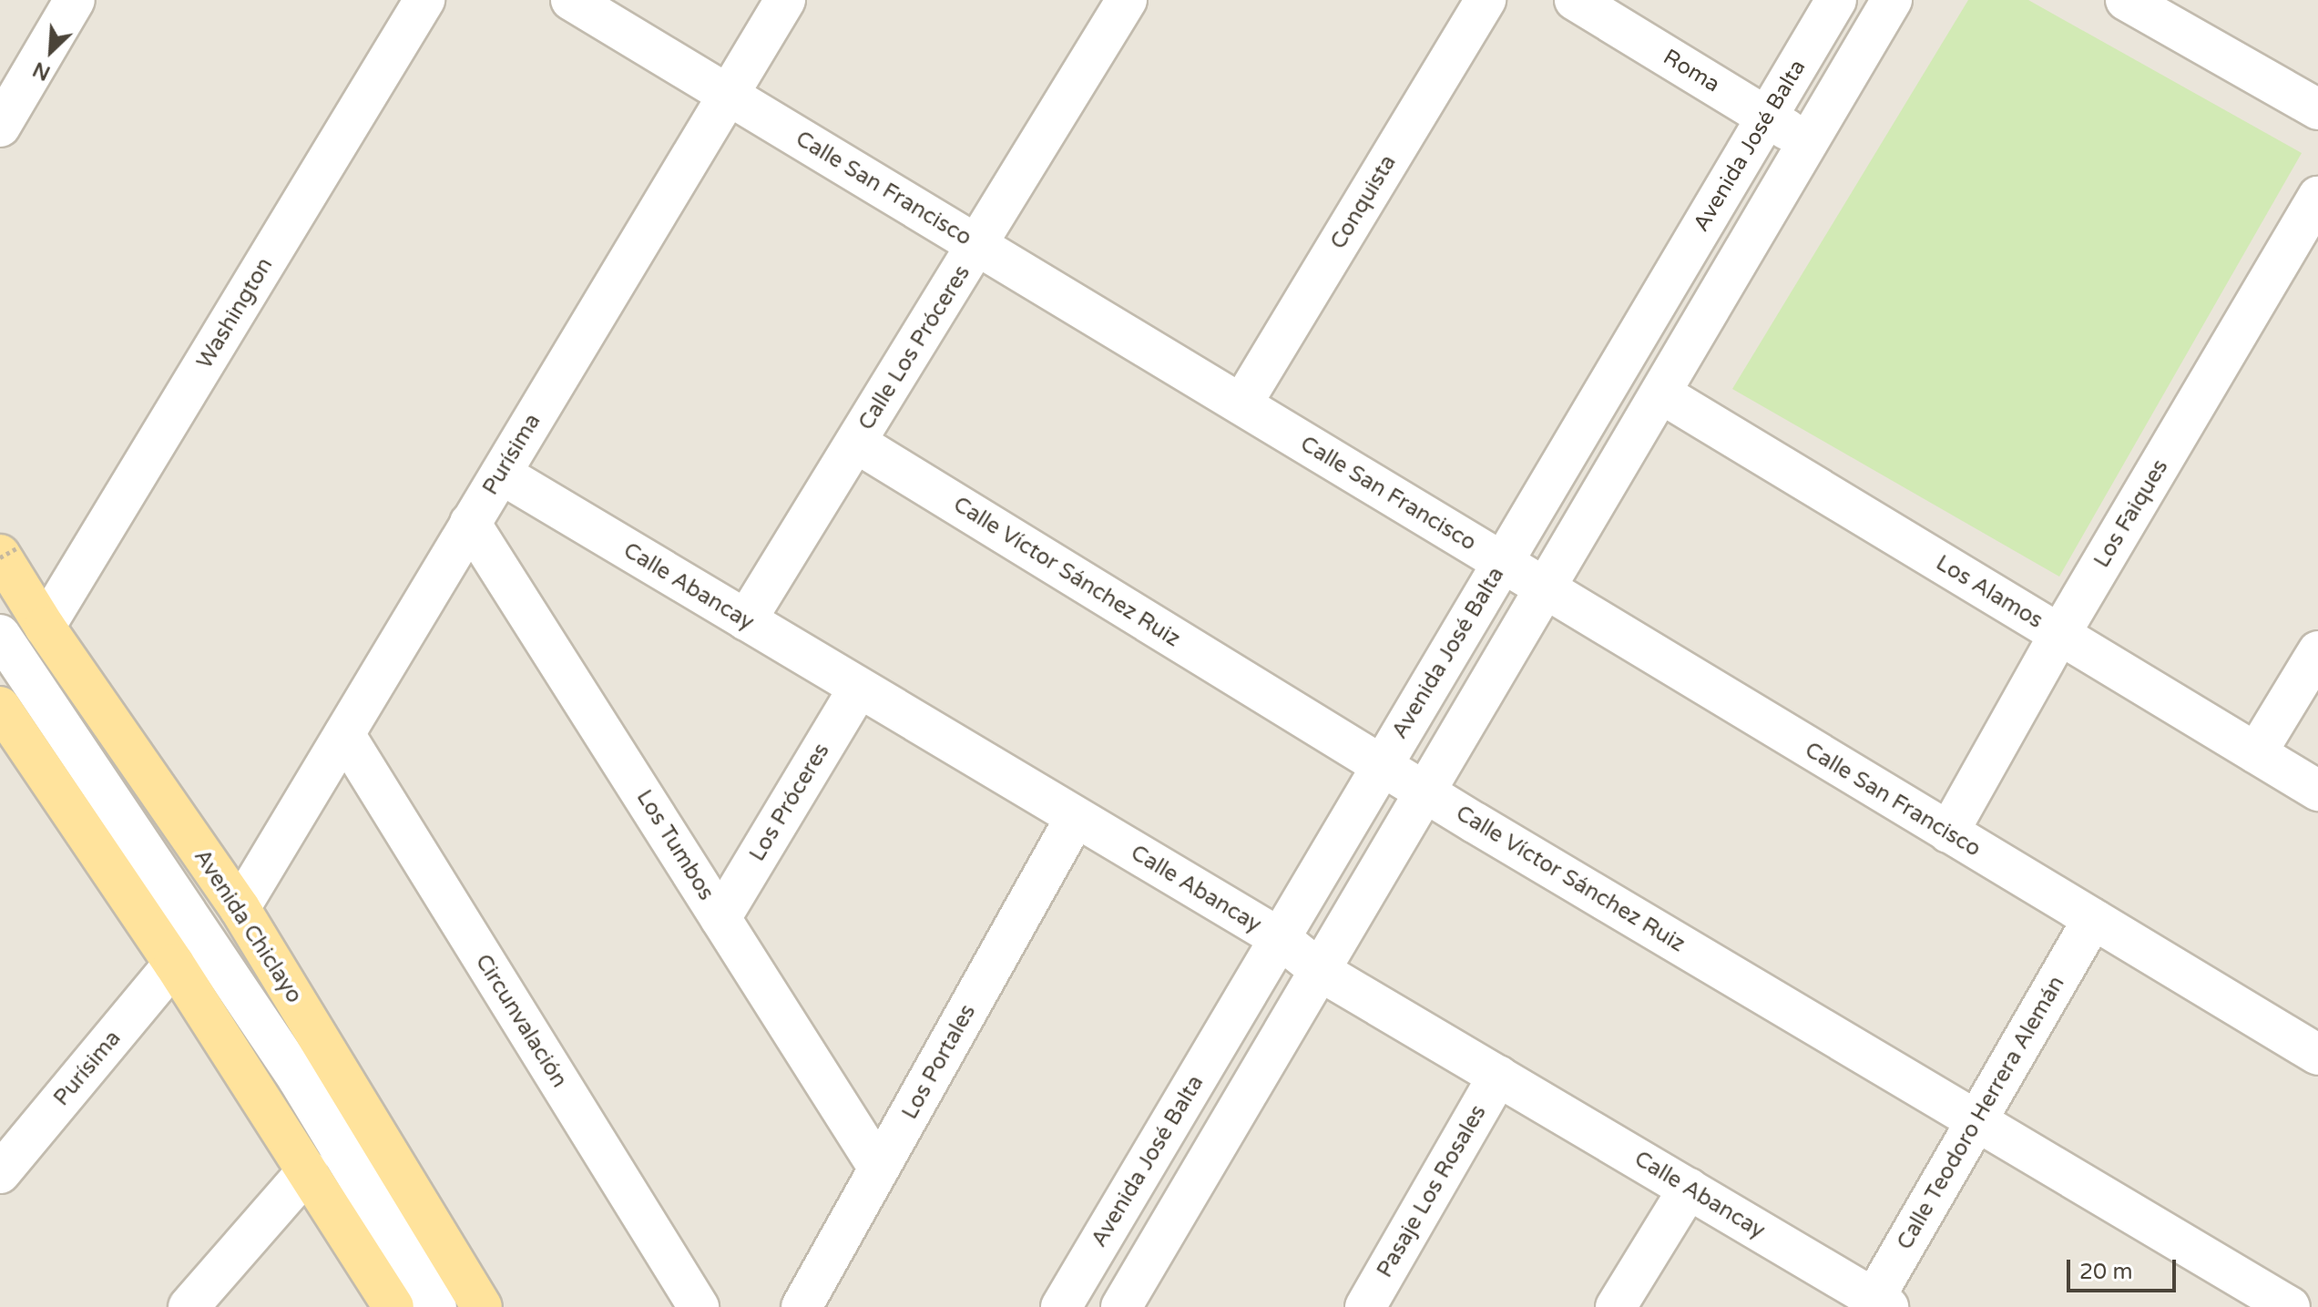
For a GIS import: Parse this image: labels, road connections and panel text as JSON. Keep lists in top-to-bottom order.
{
  "streets": {
    "main road": ["Avenida Chiclayo"],
    "street": [
      "Roma",
      "Avenida José Balta",
      "Calle San Francisco",
      "Conquista",
      "Washington",
      "Calle Los Próceres",
      "Purísima",
      "Los Faiques",
      "Calle Víctor Sánchez Ruiz",
      "Calle Abancay",
      "Los Alamos",
      "Los Próceres",
      "Los Tumbos",
      "Circunvalación",
      "Los Portales",
      "Calle Teodoro Herrera Alemán",
      "Pasaje Los Rosales"
    ]
  },
  "crossings": [
    ["Roma", "Avenida José Balta"],
    ["Avenida José Balta", "Calle San Francisco"],
    ["Avenida José Balta", "Calle Víctor Sánchez Ruiz"],
    ["Avenida José Balta", "Calle Abancay"],
    ["Calle San Francisco", "Conquista"],
    ["Calle San Francisco", "Calle Los Próceres"],
    ["Calle San Francisco", "Purísima"],
    ["Calle San Francisco", "Los Faiques"],
    ["Calle San Francisco", "Calle Teodoro Herrera Alemán"],
    ["Washington", "Avenida Chiclayo"],
    ["Calle Los Próceres", "Calle Víctor Sánchez Ruiz"],
    ["Calle Los Próceres", "Calle Abancay"],
    ["Purísima", "Calle Abancay"],
    ["Purísima", "Los Tumbos"],
    ["Purísima", "Avenida Chiclayo"],
    ["Purísima", "Circunvalación"],
    ["Los Faiques", "Los Alamos"],
    ["Calle Víctor Sánchez Ruiz", "Calle Teodoro Herrera Alemán"],
    ["Calle Abancay", "Los Próceres"],
    ["Calle Abancay", "Los Portales"],
    ["Calle Abancay", "Calle Teodoro Herrera Alemán"],
    ["Calle Abancay", "Pasaje Los Rosales"],
    ["Los Próceres", "Los Tumbos"],
    ["Los Tumbos", "Los Portales"]
  ],
  "scale_bar": "20 m",
  "north": "bottom left"
}
